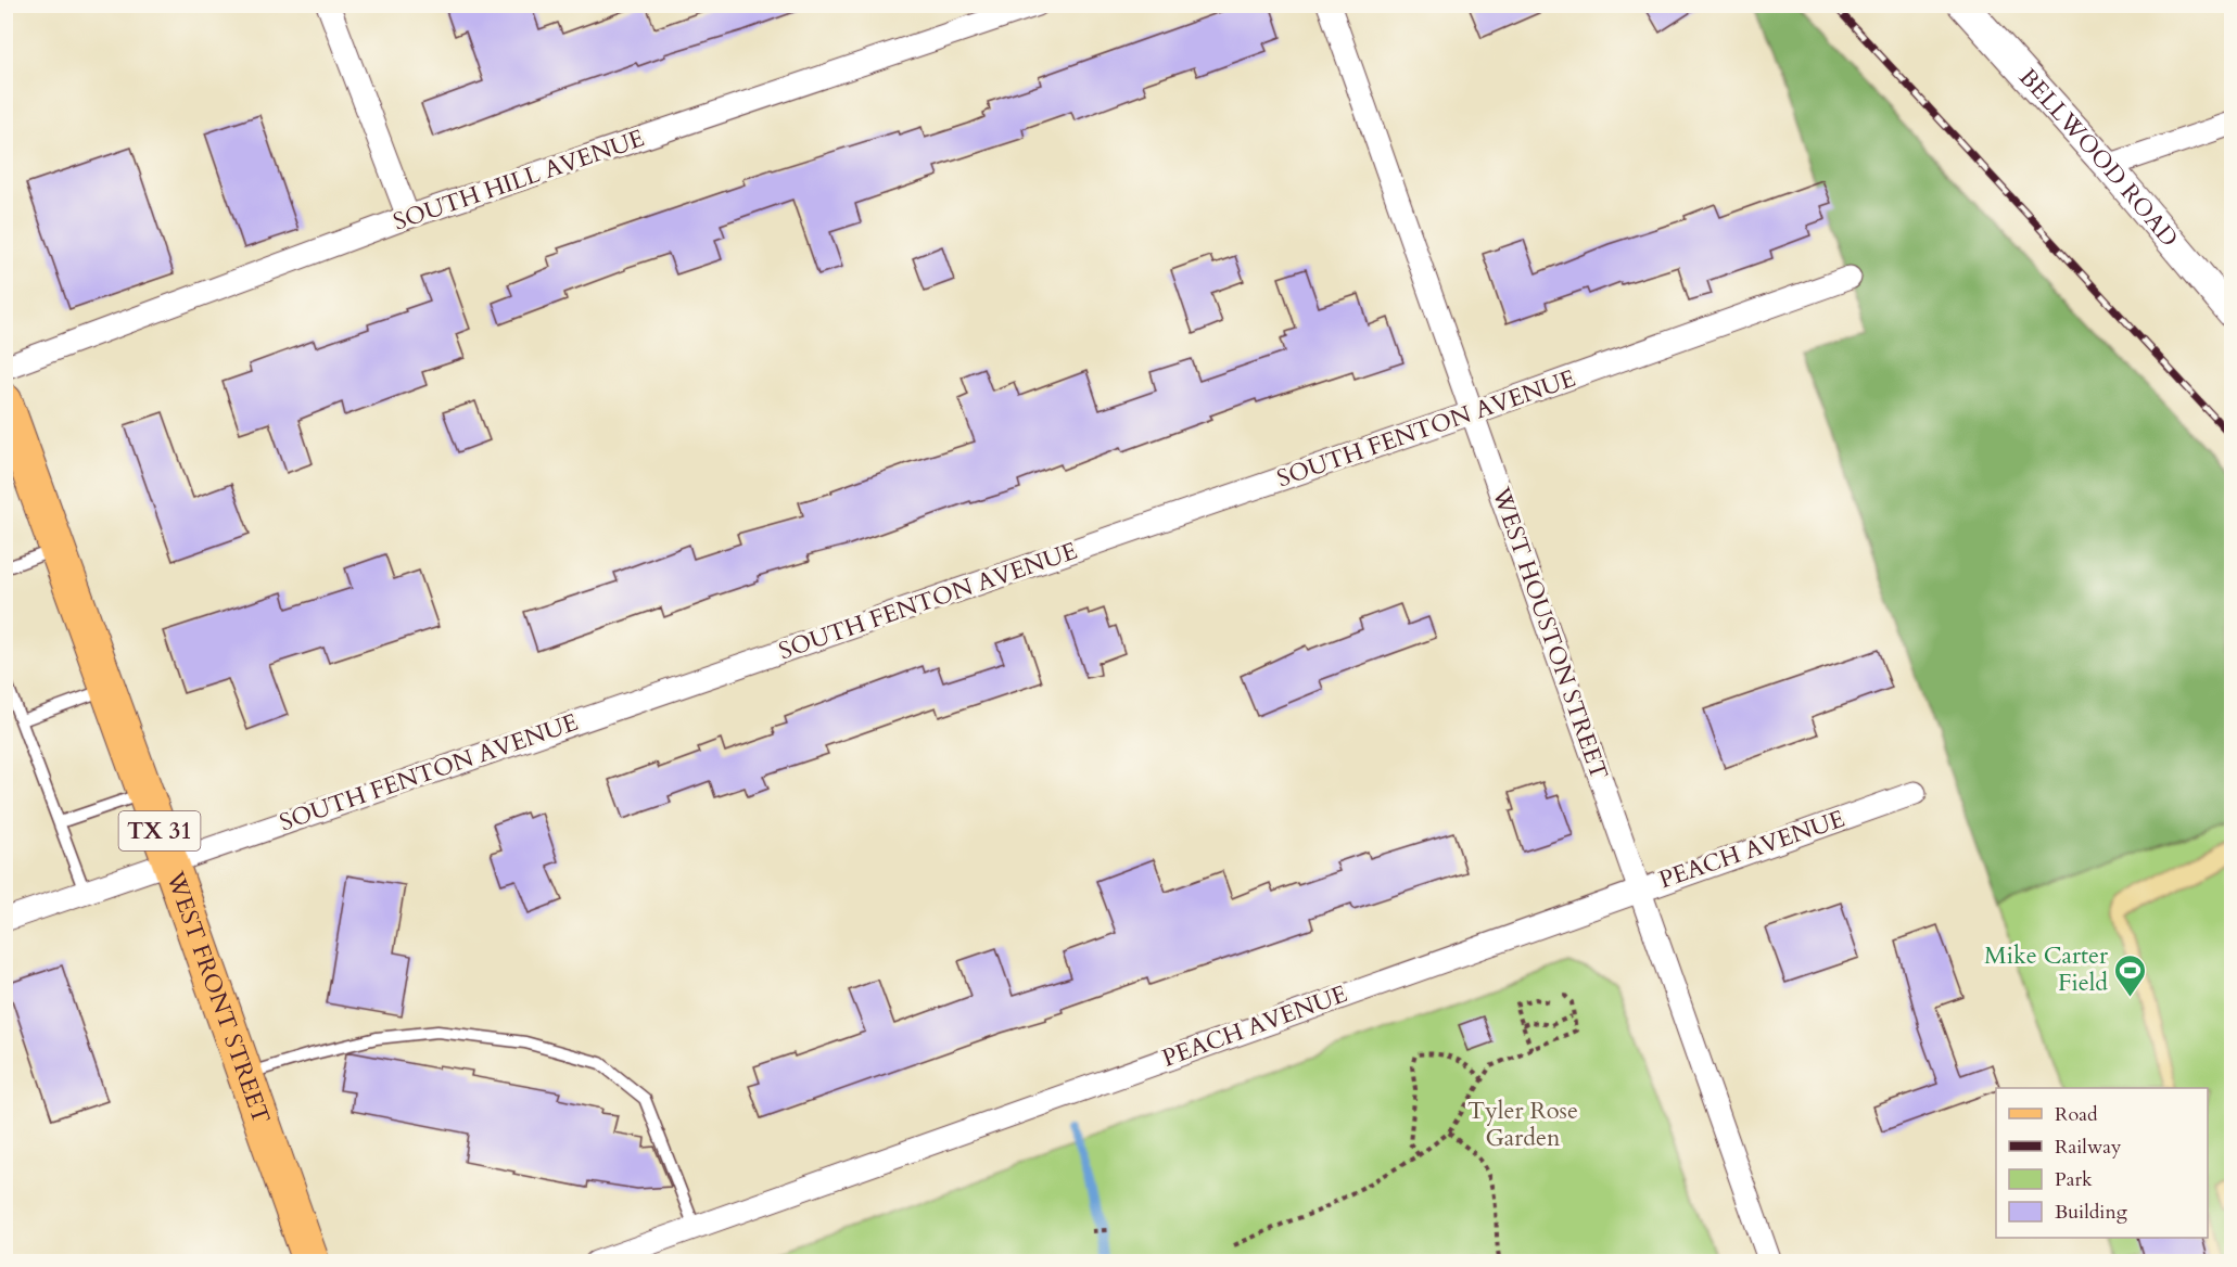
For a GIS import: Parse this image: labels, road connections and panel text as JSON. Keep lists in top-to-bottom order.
{
  "streets": {
    "main road": ["TX 31", "WEST FRONT STREET"],
    "street": [
      "BELLWOOD ROAD",
      "SOUTH HILL AVENUE",
      "SOUTH FENTON AVENUE",
      "WEST HOUSTON STREET",
      "PEACH AVENUE"
    ]
  },
  "crossings": [
    ["SOUTH FENTON AVENUE", "WEST HOUSTON STREET"],
    ["SOUTH FENTON AVENUE", "WEST FRONT STREET"],
    ["WEST HOUSTON STREET", "PEACH AVENUE"]
  ],
  "parks": ["Tyler Rose Garden"],
  "places": {
    "sports": ["Mike Carter Field"]
  },
  "legend": [
    "Road",
    "Railway",
    "Park",
    "Building"
  ]
}
